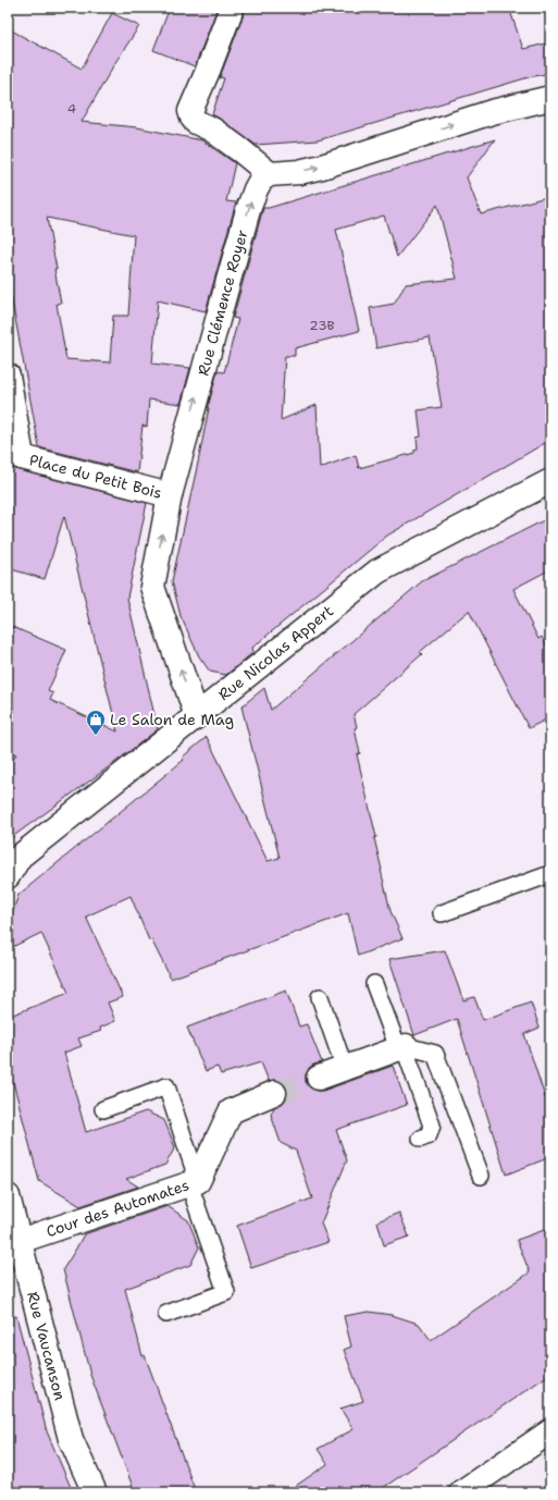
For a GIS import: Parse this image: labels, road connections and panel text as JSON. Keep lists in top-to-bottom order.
{
  "streets": {
    "street": [
      "Rue Clémence Royer",
      "Place du Petit Bois",
      "Rue Nicolas Appert",
      "Cour des Automates",
      "Rue Vaucanson"
    ]
  },
  "crossings": [
    ["Rue Clémence Royer", "Place du Petit Bois"],
    ["Rue Clémence Royer", "Rue Nicolas Appert"],
    ["Cour des Automates", "Rue Vaucanson"]
  ],
  "one_way": ["Rue Clémence Royer"],
  "places": {
    "shop": ["Le Salon de Mag"]
  },
  "house_numbers": ["4", "23B"]
}
